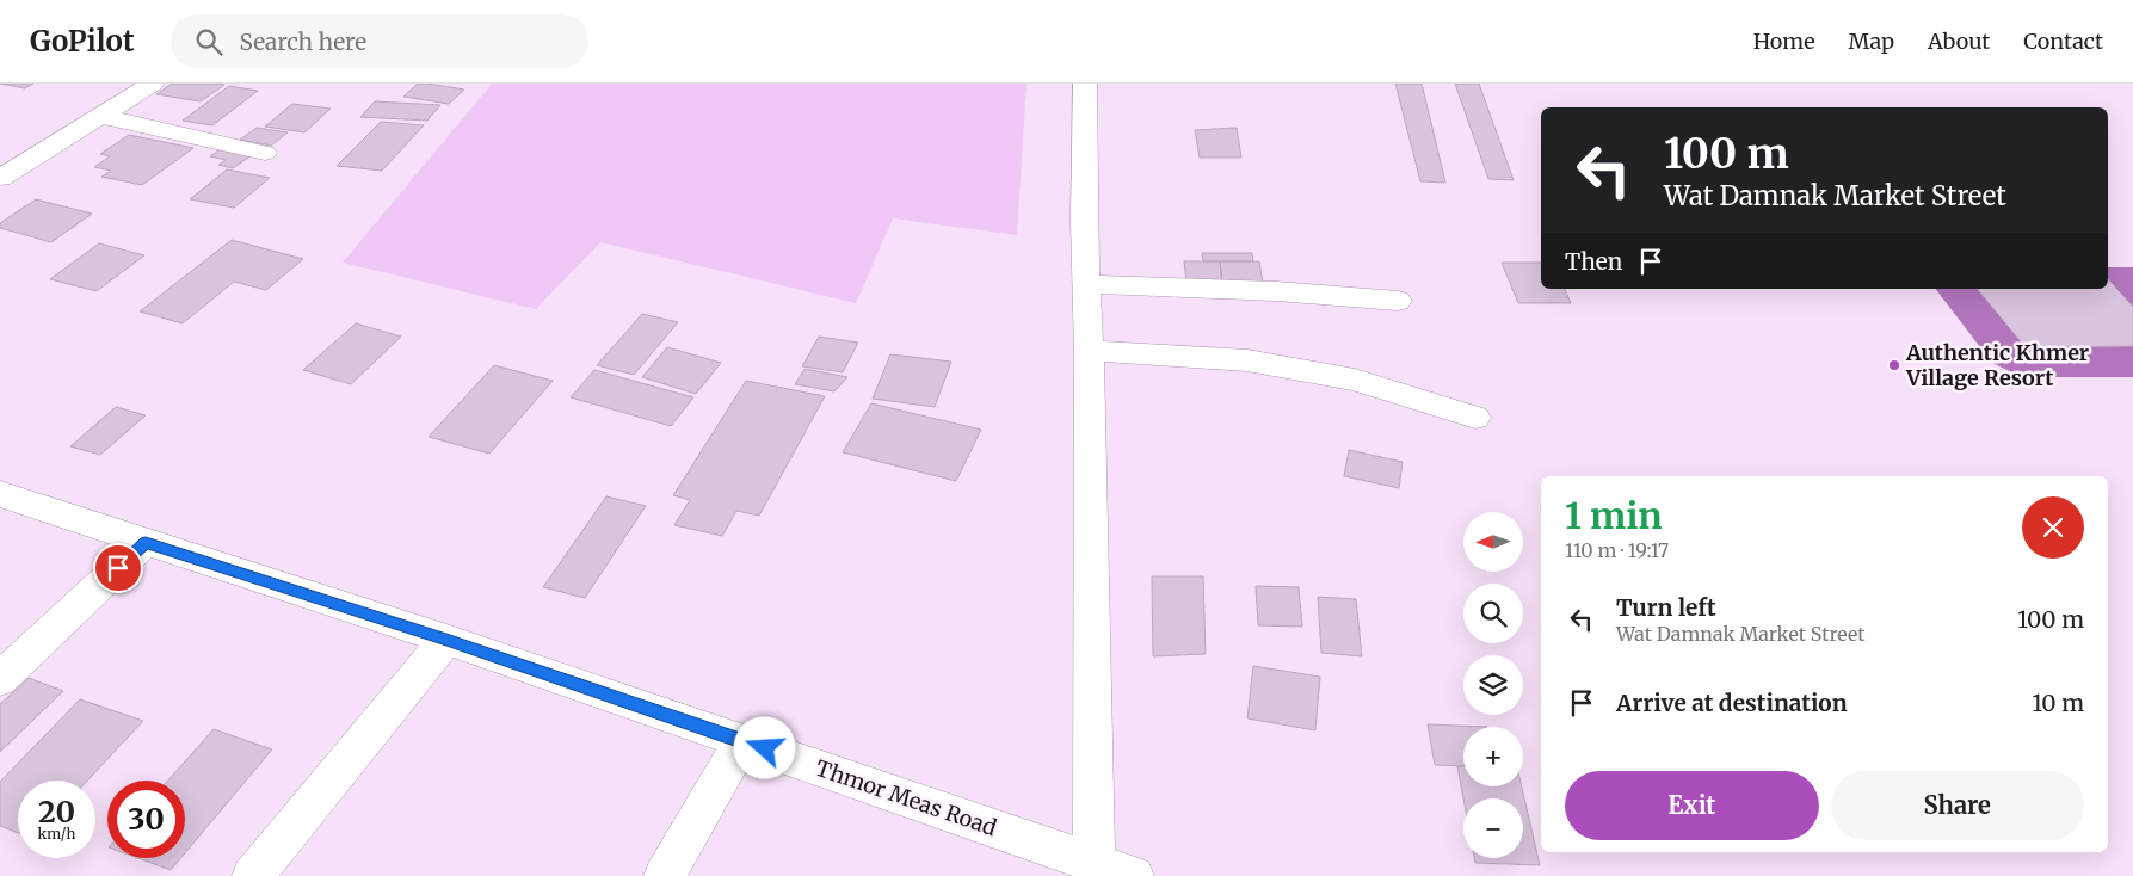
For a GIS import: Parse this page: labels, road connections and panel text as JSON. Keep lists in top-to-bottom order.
{
  "streets": {
    "street": ["Thmor Meas Road"]
  },
  "places": ["Authentic Khmer Village Resort"],
  "north": "left",
  "page": {
    "header": "GoPilot",
    "search": "Search here",
    "nav": [
      "Home",
      "Map",
      "About",
      "Contact"
    ],
    "turn": ["100 m", "Wat Damnak Market Street"],
    "then": "Then",
    "heading": ["1 min", "110 m · 19:17"],
    "map_buttons": ["+", "−"],
    "list": [
      {
        "name": "Turn left",
        "note": "Wat Damnak Market Street",
        "value": "100 m"
      },
      {
        "name": "Arrive at destination",
        "value": "10 m"
      }
    ],
    "buttons": ["Exit", "Share"],
    "speed": "20 km/h",
    "limit": "30"
  }
}
